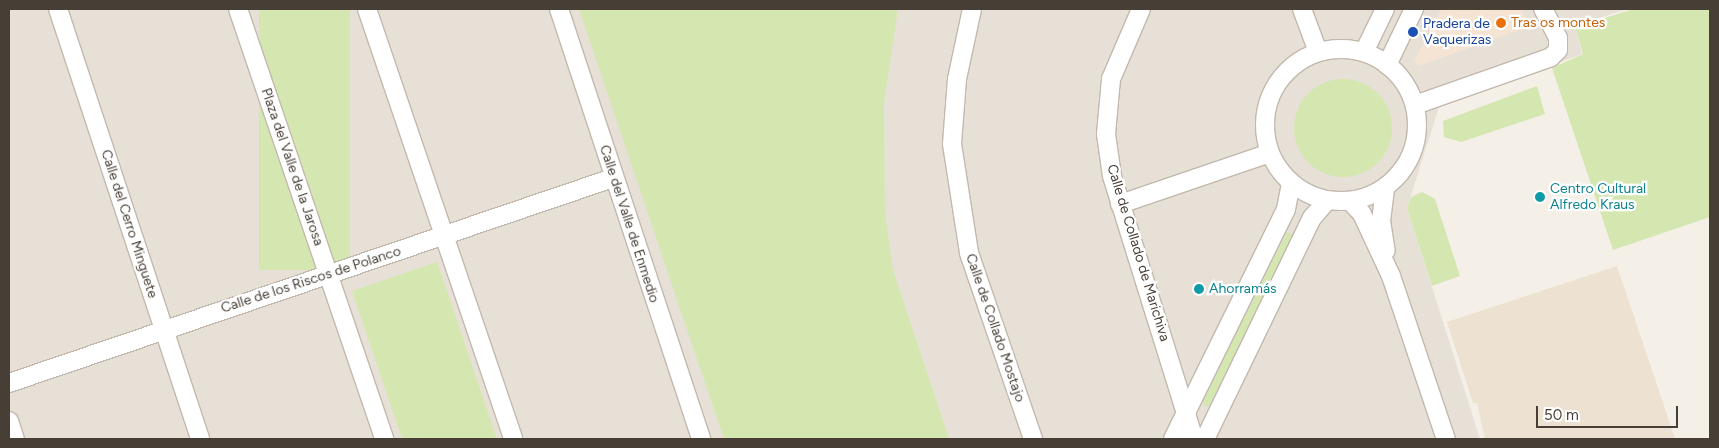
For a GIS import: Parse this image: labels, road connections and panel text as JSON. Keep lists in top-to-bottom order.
{
  "streets": {
    "street": [
      "Plaza del Valle de la Jarosa",
      "Calle del Cerro Minguete",
      "Calle del Valle de Enmedio",
      "Calle de Collado de Marichiva",
      "Calle de los Riscos de Polanco",
      "Calle de Collado Mostajo"
    ]
  },
  "crossings": [
    ["Plaza del Valle de la Jarosa", "Calle de los Riscos de Polanco"],
    ["Calle del Cerro Minguete", "Calle de los Riscos de Polanco"],
    ["Calle del Valle de Enmedio", "Calle de los Riscos de Polanco"]
  ],
  "places": [
    "Tras os montes",
    "Pradera de Vaquerizas",
    "Centro Cultural Alfredo Kraus",
    "Ahorramás"
  ],
  "scale_bar": "50 m"
}
